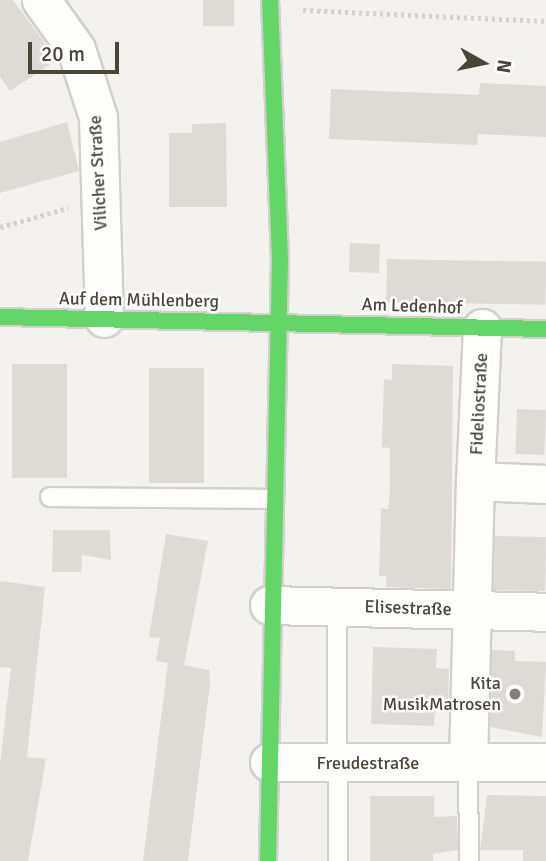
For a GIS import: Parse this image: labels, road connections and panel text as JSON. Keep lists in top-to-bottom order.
{
  "streets": {
    "street": [
      "Vilicher Straße",
      "Auf dem Mühlenberg",
      "Am Ledenhof",
      "Fideliostraße",
      "Elisestraße",
      "Freudestraße"
    ]
  },
  "crossings": [
    ["Vilicher Straße", "Auf dem Mühlenberg"],
    ["Auf dem Mühlenberg", "Am Ledenhof"],
    ["Am Ledenhof", "Fideliostraße"],
    ["Fideliostraße", "Elisestraße"]
  ],
  "places": ["Kita MusikMatrosen"],
  "scale_bar": "20 m",
  "north": "right"
}
